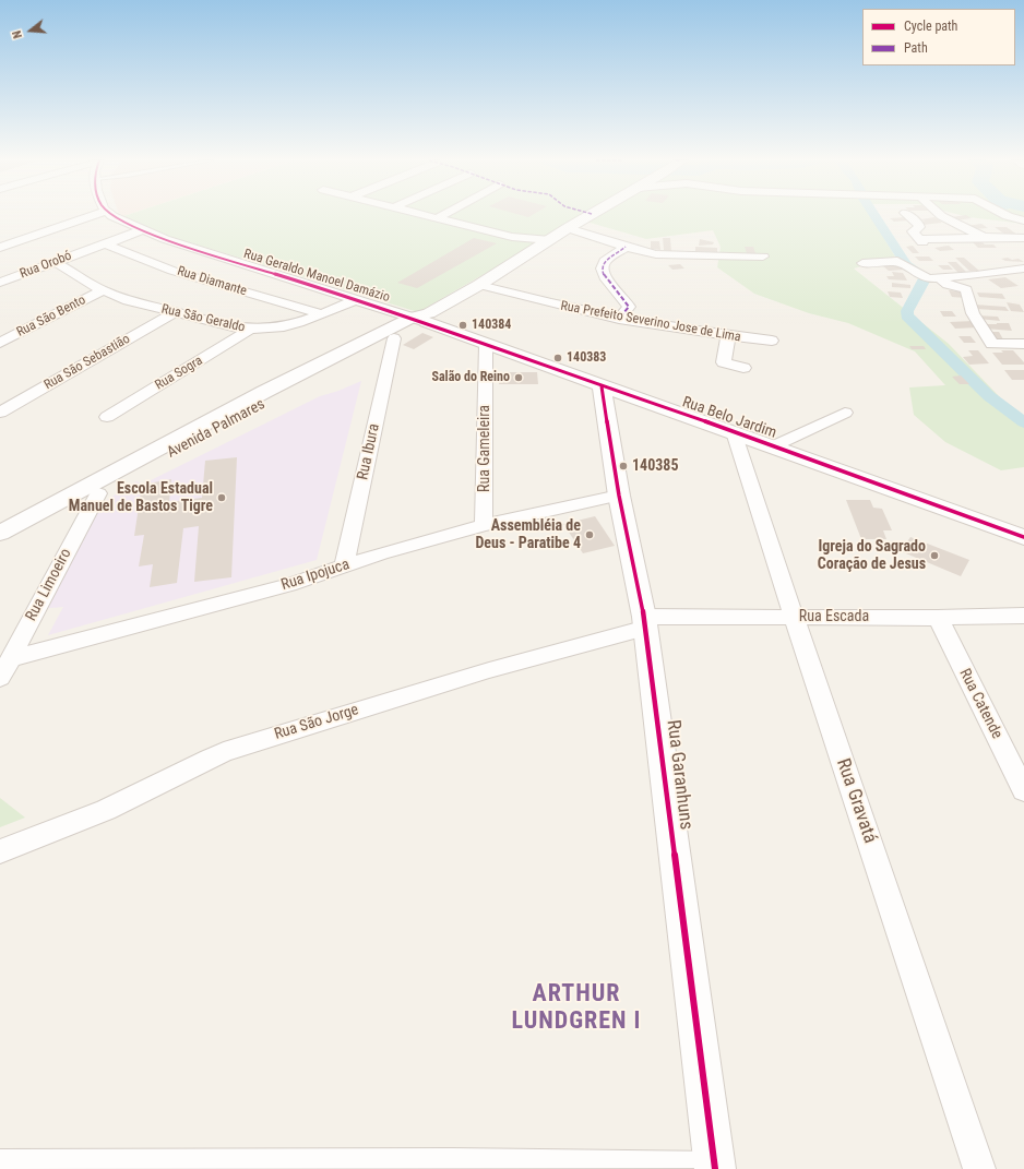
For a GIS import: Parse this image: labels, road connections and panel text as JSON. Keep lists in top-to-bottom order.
{
  "streets": {
    "main road": ["Rua Belo Jardim", "Avenida Palmares", "Rua Garanhuns"],
    "street": [
      "Rua Orobó",
      "Rua Geraldo Manoel Damázio",
      "Rua Diamante",
      "Rua São Bento",
      "Rua São Geraldo",
      "Rua Prefeito Severino Jose de Lima",
      "Rua São Sebastião",
      "Rua Sogra",
      "Rua Gameleira",
      "Rua Ibura",
      "Rua Ipojuca",
      "Rua Limoeiro",
      "Rua Escada",
      "Rua Catende",
      "Rua São Jorge",
      "Rua Gravatá"
    ]
  },
  "crossings": [
    ["Rua Orobó", "Rua Geraldo Manoel Damázio"],
    ["Rua Orobó", "Rua Diamante"],
    ["Rua Orobó", "Rua São Geraldo"],
    ["Rua Geraldo Manoel Damázio", "Rua São Geraldo"],
    ["Rua Geraldo Manoel Damázio", "Rua Belo Jardim"],
    ["Rua Geraldo Manoel Damázio", "Avenida Palmares"],
    ["Rua Diamante", "Rua São Geraldo"],
    ["Rua São Bento", "Rua São Geraldo"],
    ["Rua São Geraldo", "Rua São Sebastião"],
    ["Rua São Geraldo", "Rua Sogra"],
    ["Rua Prefeito Severino Jose de Lima", "Avenida Palmares"],
    ["Rua Belo Jardim", "Avenida Palmares"],
    ["Rua Belo Jardim", "Rua Gameleira"],
    ["Rua Belo Jardim", "Rua Garanhuns"],
    ["Rua Belo Jardim", "Rua Gravatá"],
    ["Avenida Palmares", "Rua Ibura"],
    ["Avenida Palmares", "Rua Limoeiro"],
    ["Rua Gameleira", "Rua Ipojuca"],
    ["Rua Ibura", "Rua Ipojuca"],
    ["Rua Ipojuca", "Rua Limoeiro"],
    ["Rua Ipojuca", "Rua Garanhuns"],
    ["Rua Escada", "Rua Catende"],
    ["Rua Escada", "Rua São Jorge"],
    ["Rua Escada", "Rua Garanhuns"],
    ["Rua Escada", "Rua Gravatá"],
    ["Rua São Jorge", "Rua Garanhuns"]
  ],
  "districts": ["ARTHUR LUNDGREN I"],
  "places": [
    "140384",
    "140383",
    "Salão do Reino",
    "140385",
    "Escola Estadual Manuel de Bastos Tigre",
    "Assembléia de Deus - Paratibe 4",
    "Igreja do Sagrado Coração de Jesus"
  ],
  "legend": ["Cycle path", "Path"],
  "north": "left"
}
